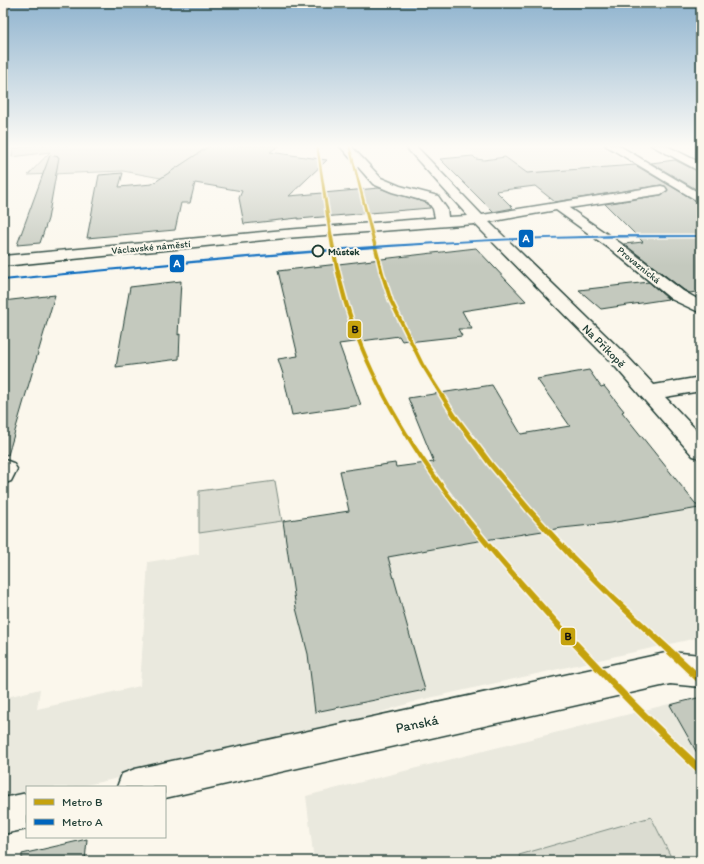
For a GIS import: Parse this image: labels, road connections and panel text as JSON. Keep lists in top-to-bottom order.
{
  "streets": {
    "street": [
      "Václavské náměstí",
      "Provaznická",
      "Na Příkopě",
      "Panská"
    ]
  },
  "crossings": [
    ["Václavské náměstí", "Provaznická"],
    ["Václavské náměstí", "Na Příkopě"]
  ],
  "places": ["Můstek"],
  "lines": ["metro line B", "metro line A"],
  "legend": ["Metro B", "Metro A"]
}
